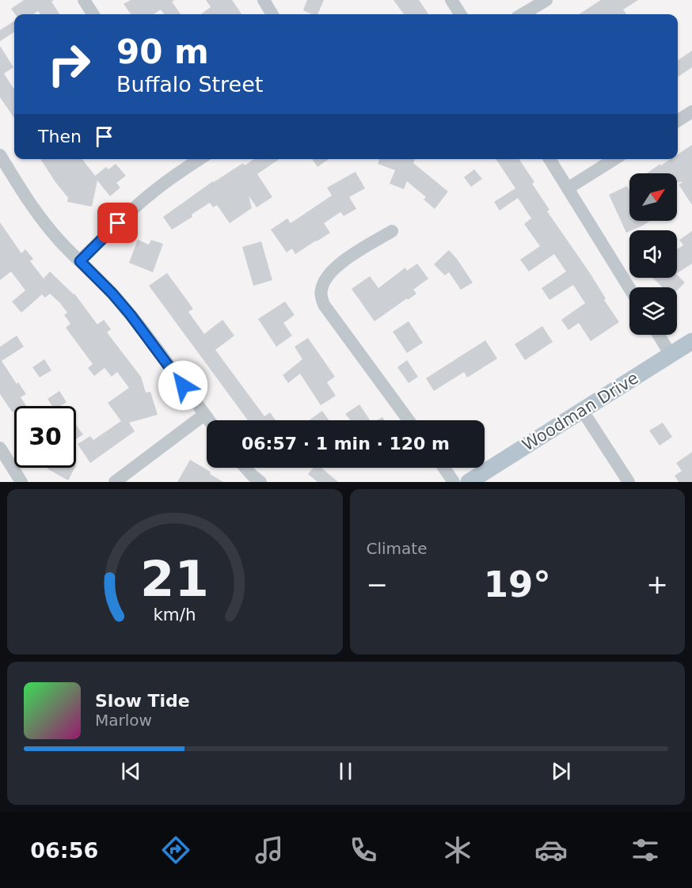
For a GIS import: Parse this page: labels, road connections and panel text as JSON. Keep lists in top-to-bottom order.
{
  "streets": {
    "main road": ["Woodman Drive"]
  },
  "north": "top right",
  "page": {
    "turn": ["90 m", "Buffalo Street"],
    "then": "Then",
    "limit": "30",
    "trip": "06:57 · 1 min · 120 m",
    "tile": "Climate",
    "heat": ["−", "19°", "+"],
    "song": ["Slow Tide", "Marlow"],
    "tabs": "06:56",
    "gauge": ["21", "km/h"]
  }
}
